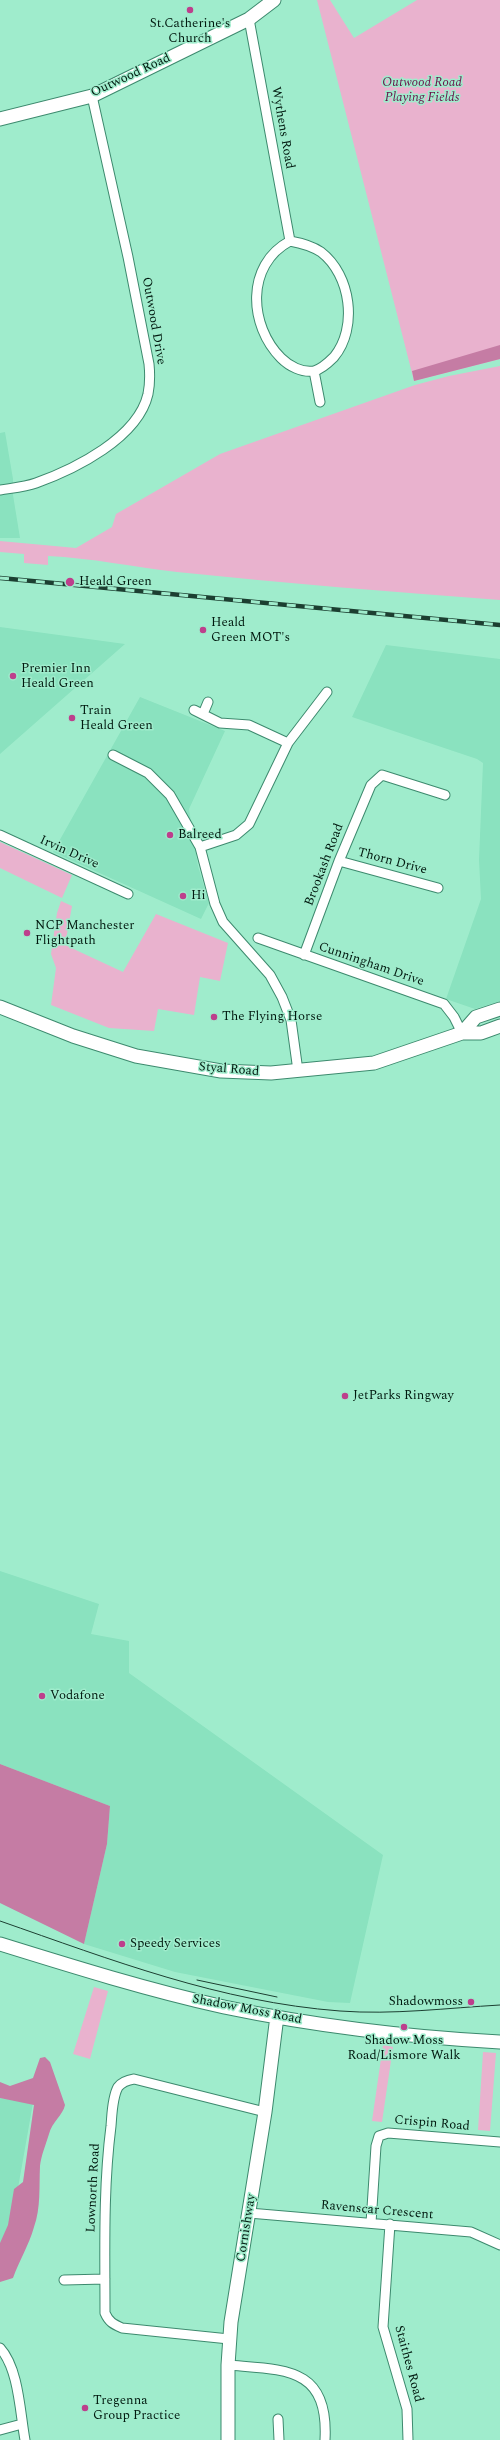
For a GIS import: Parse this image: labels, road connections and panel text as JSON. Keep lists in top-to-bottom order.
{
  "streets": {
    "street": [
      "Outwood Road",
      "Wythens Road",
      "Outwood Drive",
      "Irvin Drive",
      "Thorn Drive",
      "Brookash Road",
      "Cunningham Drive",
      "Styal Road",
      "Shadow Moss Road",
      "Crispin Road",
      "Lownorth Road",
      "Ravenscar Crescent",
      "Cornishway",
      "Staithes Road"
    ]
  },
  "crossings": [
    ["Outwood Road", "Wythens Road"],
    ["Outwood Road", "Outwood Drive"],
    ["Thorn Drive", "Brookash Road"],
    ["Brookash Road", "Cunningham Drive"],
    ["Cunningham Drive", "Styal Road"],
    ["Shadow Moss Road", "Cornishway"],
    ["Crispin Road", "Ravenscar Crescent"],
    ["Lownorth Road", "Cornishway"],
    ["Ravenscar Crescent", "Cornishway"],
    ["Ravenscar Crescent", "Staithes Road"]
  ],
  "parks": ["Outwood Road Playing Fields"],
  "places": [
    "St.Catherine's Church",
    "Heald Green",
    "Heald Green MOT's",
    "Premier Inn Heald Green",
    "Train Heald Green",
    "Balreed",
    "Hi",
    "NCP Manchester Flightpath",
    "The Flying Horse",
    "JetParks Ringway",
    "Vodafone",
    "Speedy Services",
    "Shadowmoss",
    "Shadow Moss Road/Lismore Walk",
    "Tregenna Group Practice"
  ]
}
